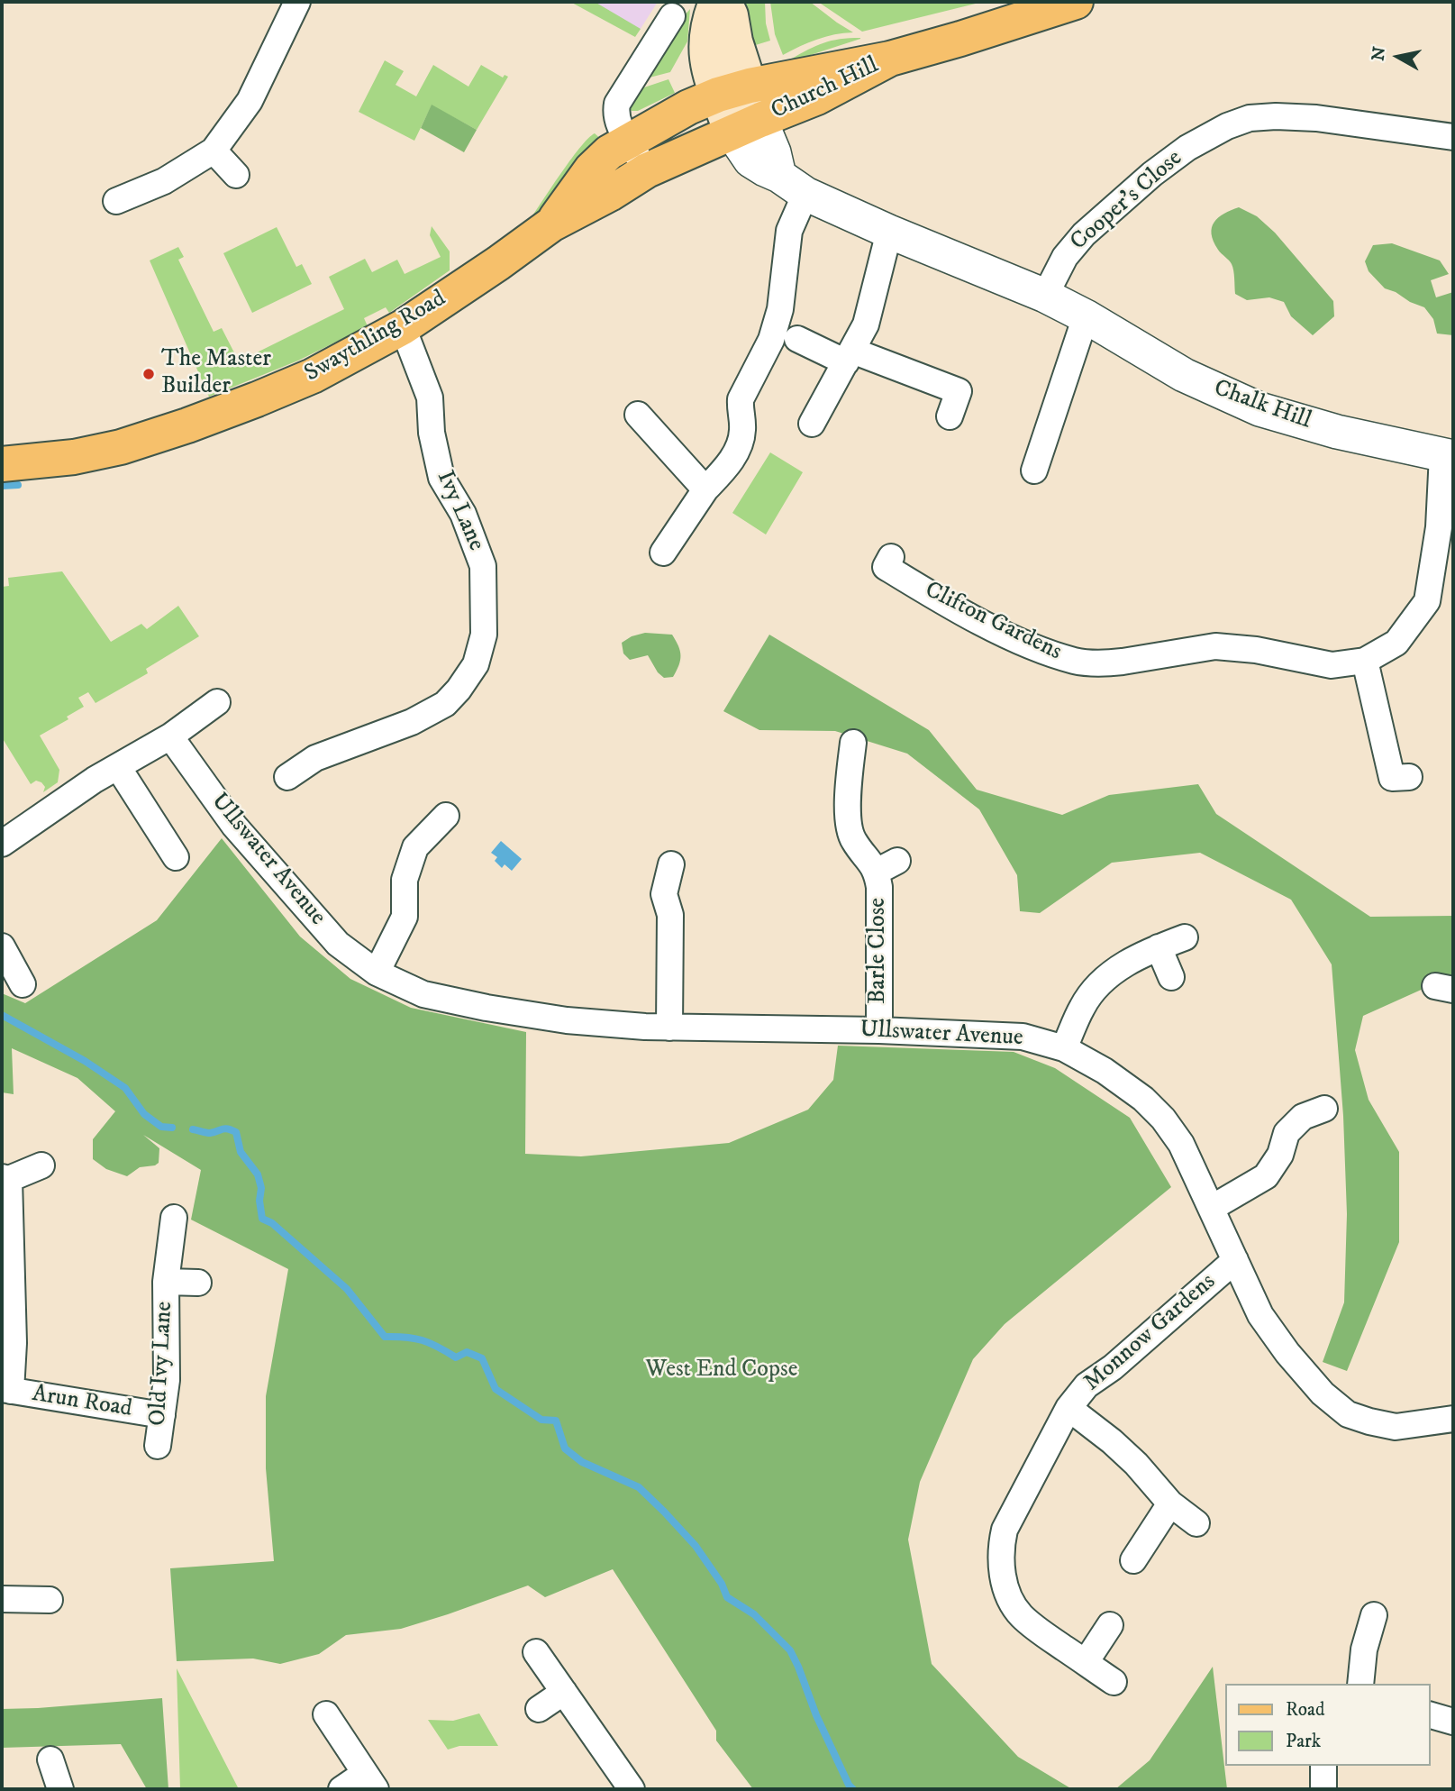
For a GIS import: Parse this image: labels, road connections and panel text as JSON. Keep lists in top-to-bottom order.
{
  "streets": {
    "main road": ["Church Hill", "Swaythling Road"],
    "street": [
      "Cooper's Close",
      "Chalk Hill",
      "Ivy Lane",
      "Clifton Gardens",
      "Ullswater Avenue",
      "Barle Close",
      "Monnow Gardens",
      "Old Ivy Lane",
      "Arun Road"
    ]
  },
  "crossings": [
    ["Church Hill", "Swaythling Road"],
    ["Cooper's Close", "Chalk Hill"],
    ["Swaythling Road", "Ivy Lane"],
    ["Chalk Hill", "Clifton Gardens"],
    ["Ullswater Avenue", "Barle Close"],
    ["Ullswater Avenue", "Monnow Gardens"],
    ["Old Ivy Lane", "Arun Road"]
  ],
  "parks": ["West End Copse"],
  "places": ["The Master Builder"],
  "legend": ["Road", "Park"],
  "north": "left"
}
